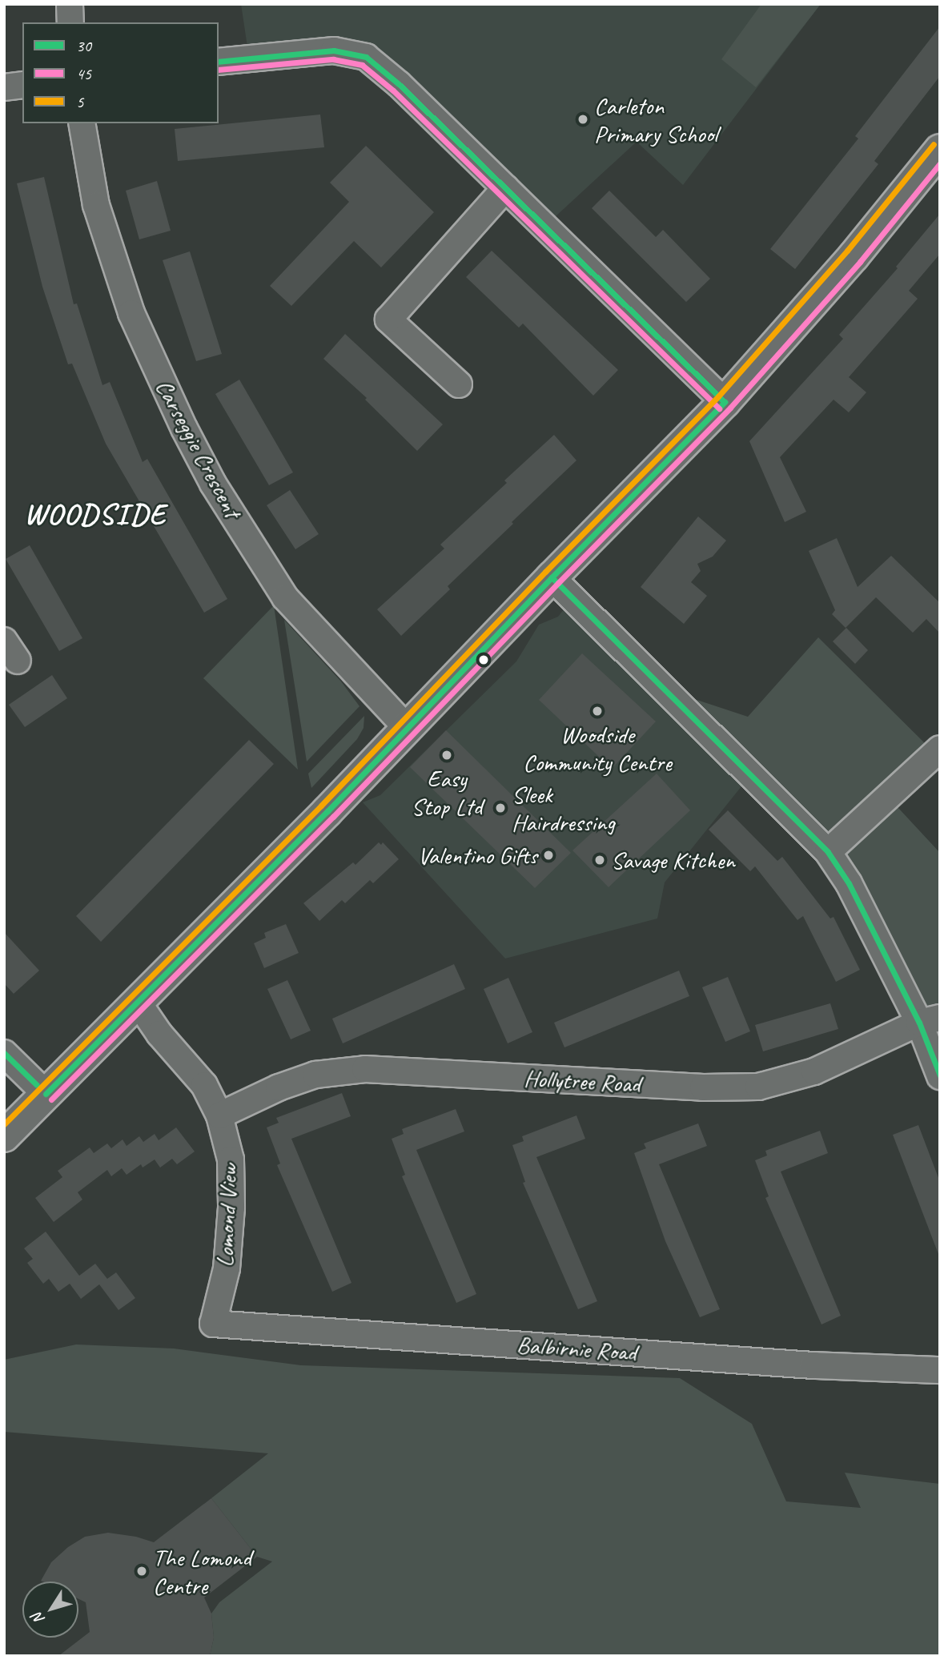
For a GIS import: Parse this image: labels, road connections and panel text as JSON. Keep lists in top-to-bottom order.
{
  "streets": {
    "street": [
      "Carseggie Crescent",
      "Hollytree Road",
      "Lomond View",
      "Balbirnie Road"
    ]
  },
  "crossings": [
    ["Hollytree Road", "Lomond View"],
    ["Lomond View", "Balbirnie Road"]
  ],
  "districts": ["WOODSIDE"],
  "places": [
    "Carleton Primary School",
    "Woodside Community Centre",
    "Easy Stop Ltd",
    "Sleek Hairdressing",
    "Valentino Gifts",
    "Savage Kitchen",
    "The Lomond Centre"
  ],
  "lines": ["transit line 30", "transit line 45", "transit line 5"],
  "legend": ["30", "45", "5"],
  "north": "bottom left"
}
